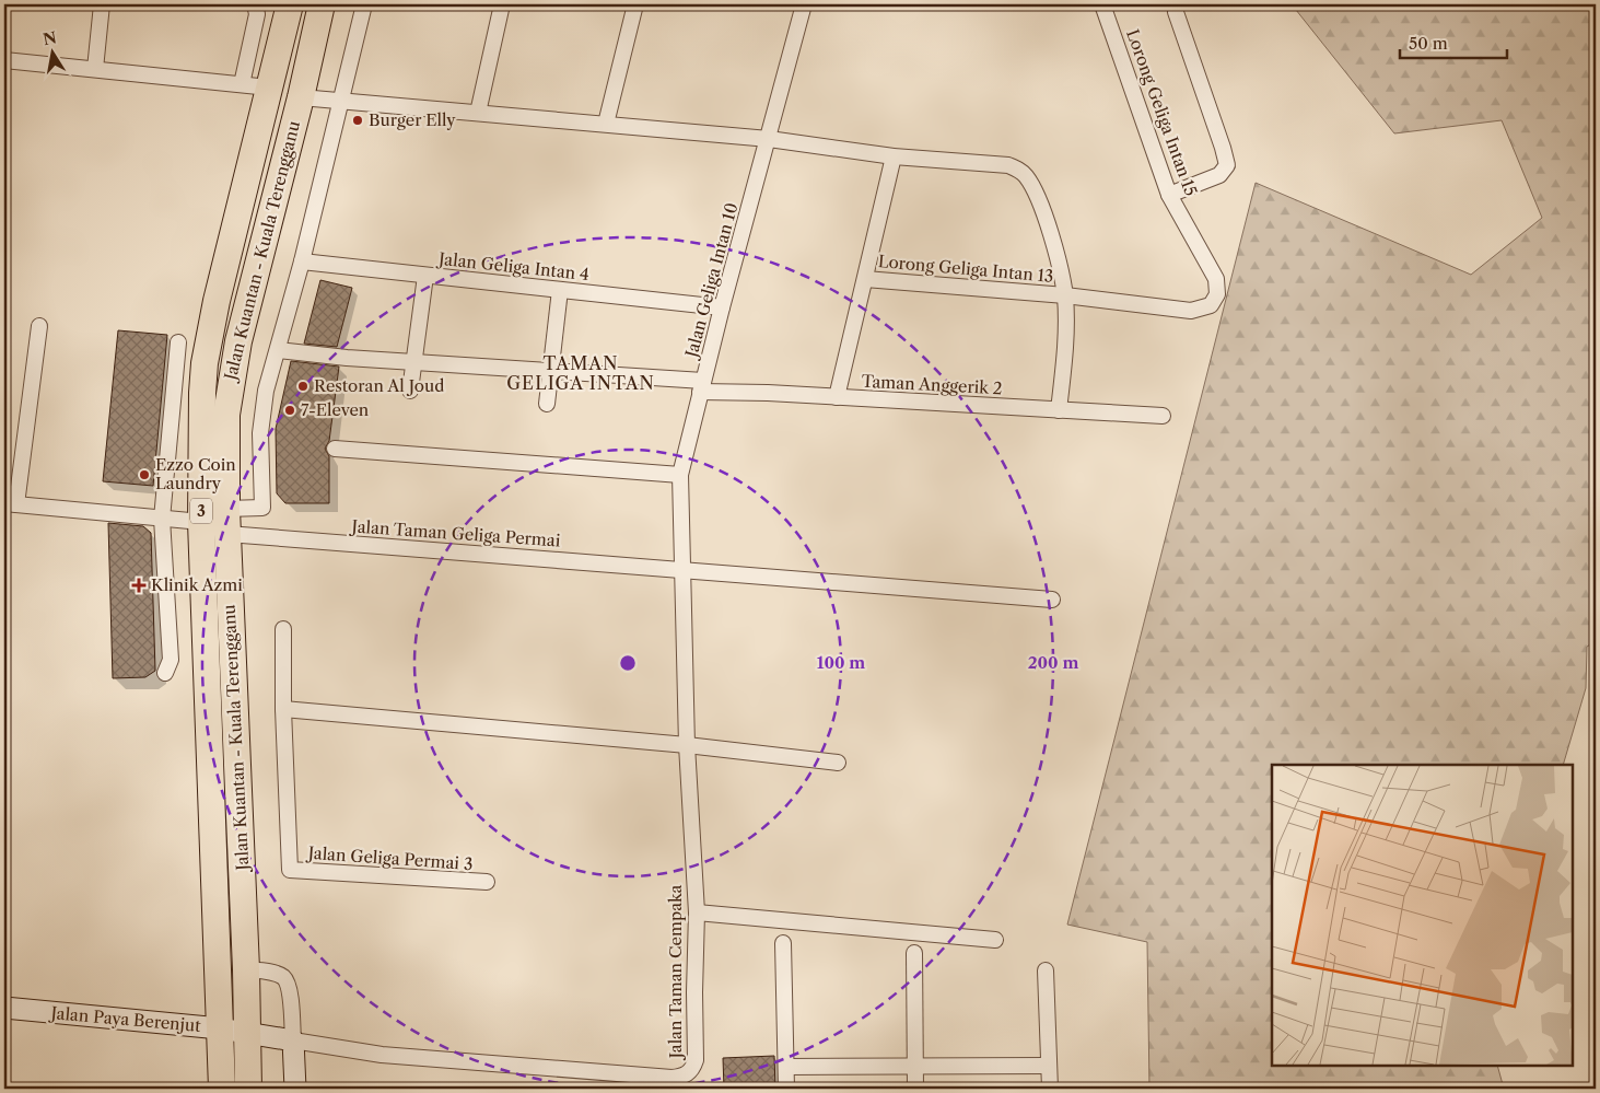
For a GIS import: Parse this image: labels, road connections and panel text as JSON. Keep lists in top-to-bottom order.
{
  "streets": {
    "highway": ["Jalan Kuantan - Kuala Terengganu", "3"],
    "street": [
      "Lorong Geliga Intan 15",
      "Jalan Geliga Intan 4",
      "Lorong Geliga Intan 13",
      "Jalan Geliga Intan 10",
      "Taman Anggerik 2",
      "Jalan Taman Geliga Permai",
      "Jalan Geliga Permai 3",
      "Jalan Taman Cempaka",
      "Jalan Paya Berenjut"
    ]
  },
  "crossings": [
    ["Lorong Geliga Intan 15", "Lorong Geliga Intan 13"],
    ["Jalan Kuantan - Kuala Terengganu", "Jalan Taman Geliga Permai"],
    ["Jalan Kuantan - Kuala Terengganu", "Jalan Paya Berenjut"],
    ["Jalan Geliga Intan 4", "Jalan Geliga Intan 10"],
    ["Jalan Geliga Intan 10", "Taman Anggerik 2"],
    ["Jalan Geliga Intan 10", "Jalan Taman Geliga Permai"],
    ["Jalan Geliga Intan 10", "Jalan Taman Cempaka"],
    ["Jalan Taman Geliga Permai", "Jalan Taman Cempaka"],
    ["Jalan Taman Cempaka", "Jalan Paya Berenjut"]
  ],
  "districts": ["TAMAN GELIGA INTAN"],
  "places": {
    "other": [
      "Burger Elly",
      "Restoran Al Joud",
      "7-Eleven",
      "Ezzo Coin Laundry"
    ],
    "health": ["Klinik Azmi"]
  },
  "scale_bar": "50 m",
  "north": "top",
  "rings": ["100 m", "200 m"]
}
